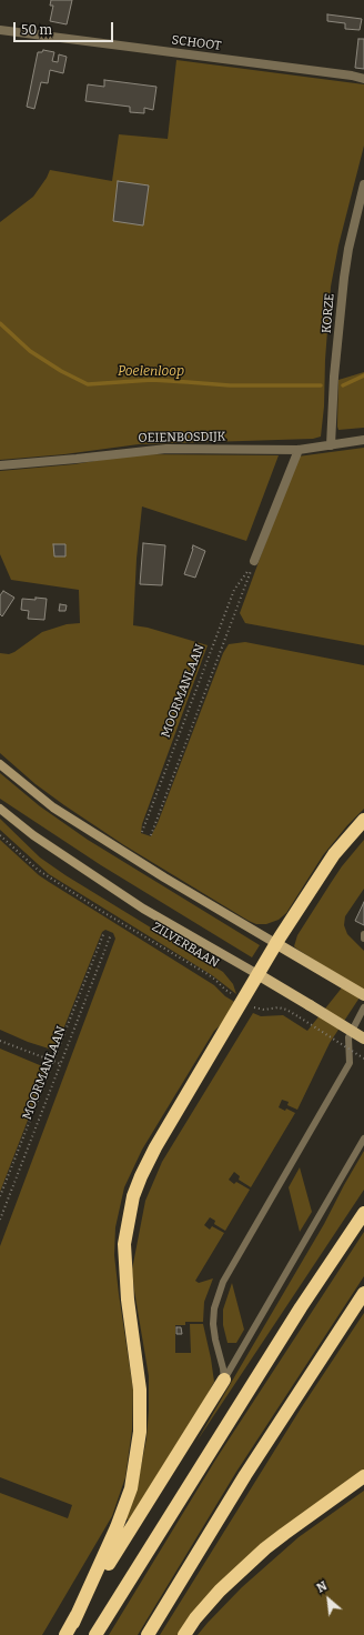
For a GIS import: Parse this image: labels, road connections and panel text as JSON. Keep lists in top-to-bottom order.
{
  "streets": {
    "main road": ["ZILVERBAAN"],
    "street": ["SCHOOT", "KORZE", "OEIENBOSDIJK"],
    "path": ["MOORMANLAAN"]
  },
  "crossings": [
    ["KORZE", "OEIENBOSDIJK"]
  ],
  "water": ["Poelenloop"],
  "scale_bar": "50 m",
  "north": "top left"
}
